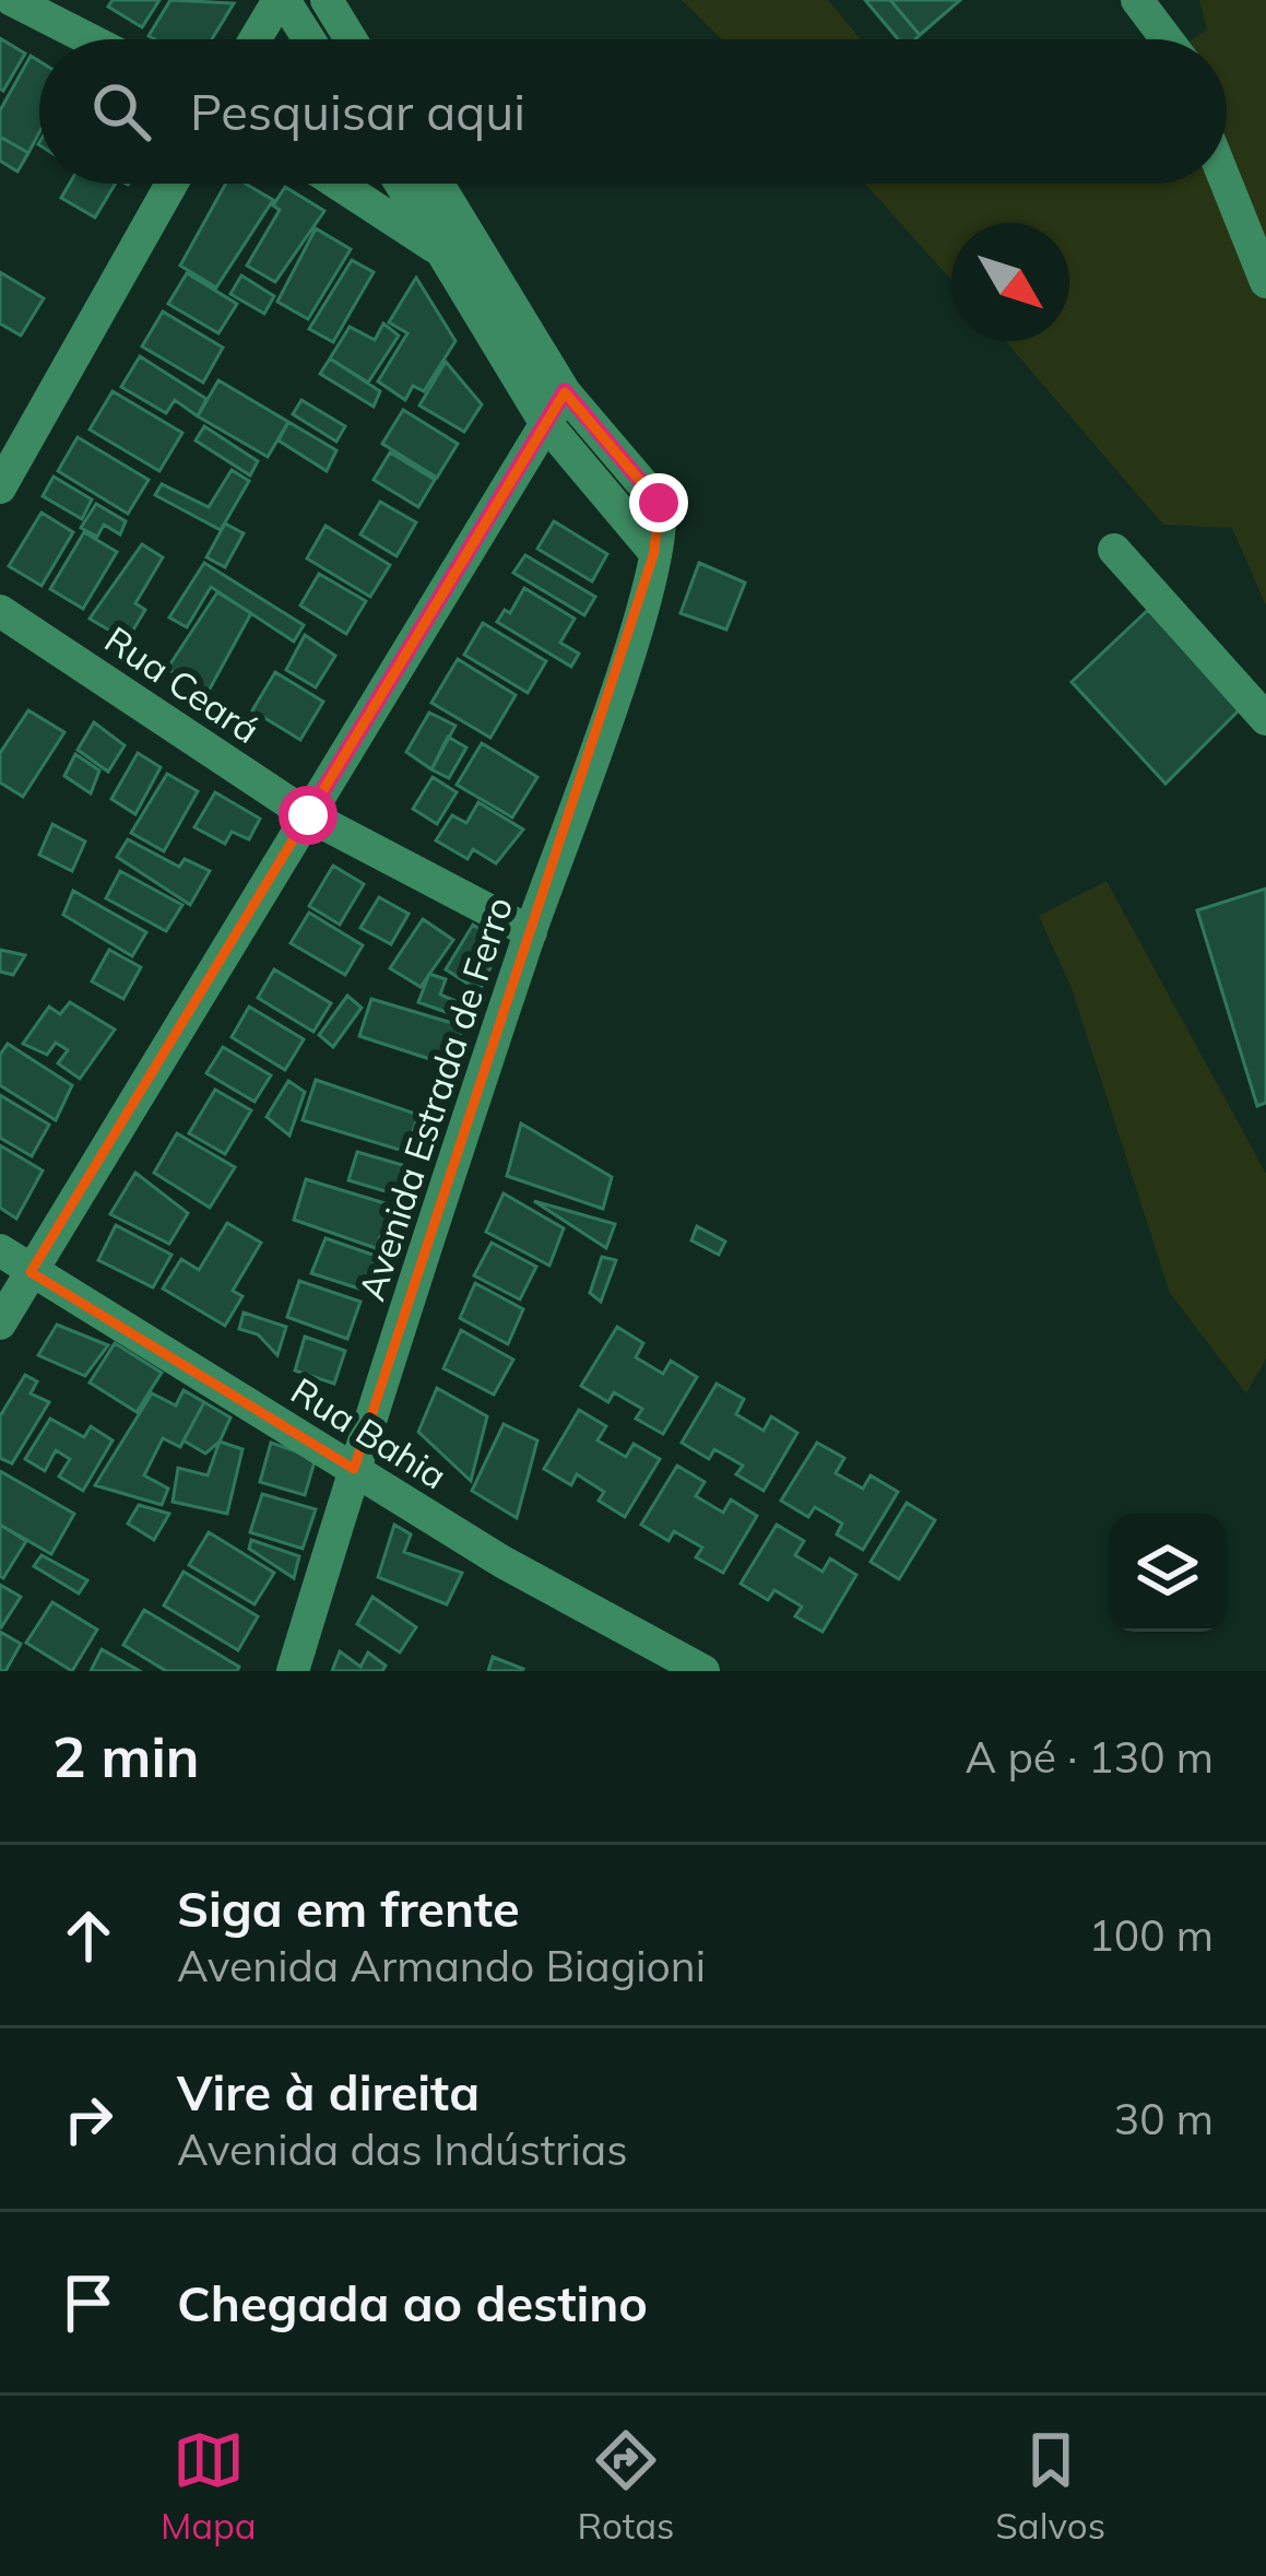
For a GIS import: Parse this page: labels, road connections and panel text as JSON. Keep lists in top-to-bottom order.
{
  "streets": {
    "street": ["Rua Ceará", "Avenida Estrada de Ferro", "Rua Bahia"]
  },
  "crossings": [
    ["Rua Ceará", "Avenida Estrada de Ferro"],
    ["Avenida Estrada de Ferro", "Rua Bahia"]
  ],
  "north": "bottom right",
  "page": {
    "search": "Pesquisar aqui",
    "heading": ["2 min", "A pé · 130 m"],
    "list": [
      ["Siga em frente", "Avenida Armando Biagioni", "100 m"],
      ["Vire à direita", "Avenida das Indústrias", "30 m"],
      "Chegada ao destino"
    ],
    "nav": ["Mapa", "Rotas", "Salvos"]
  }
}
